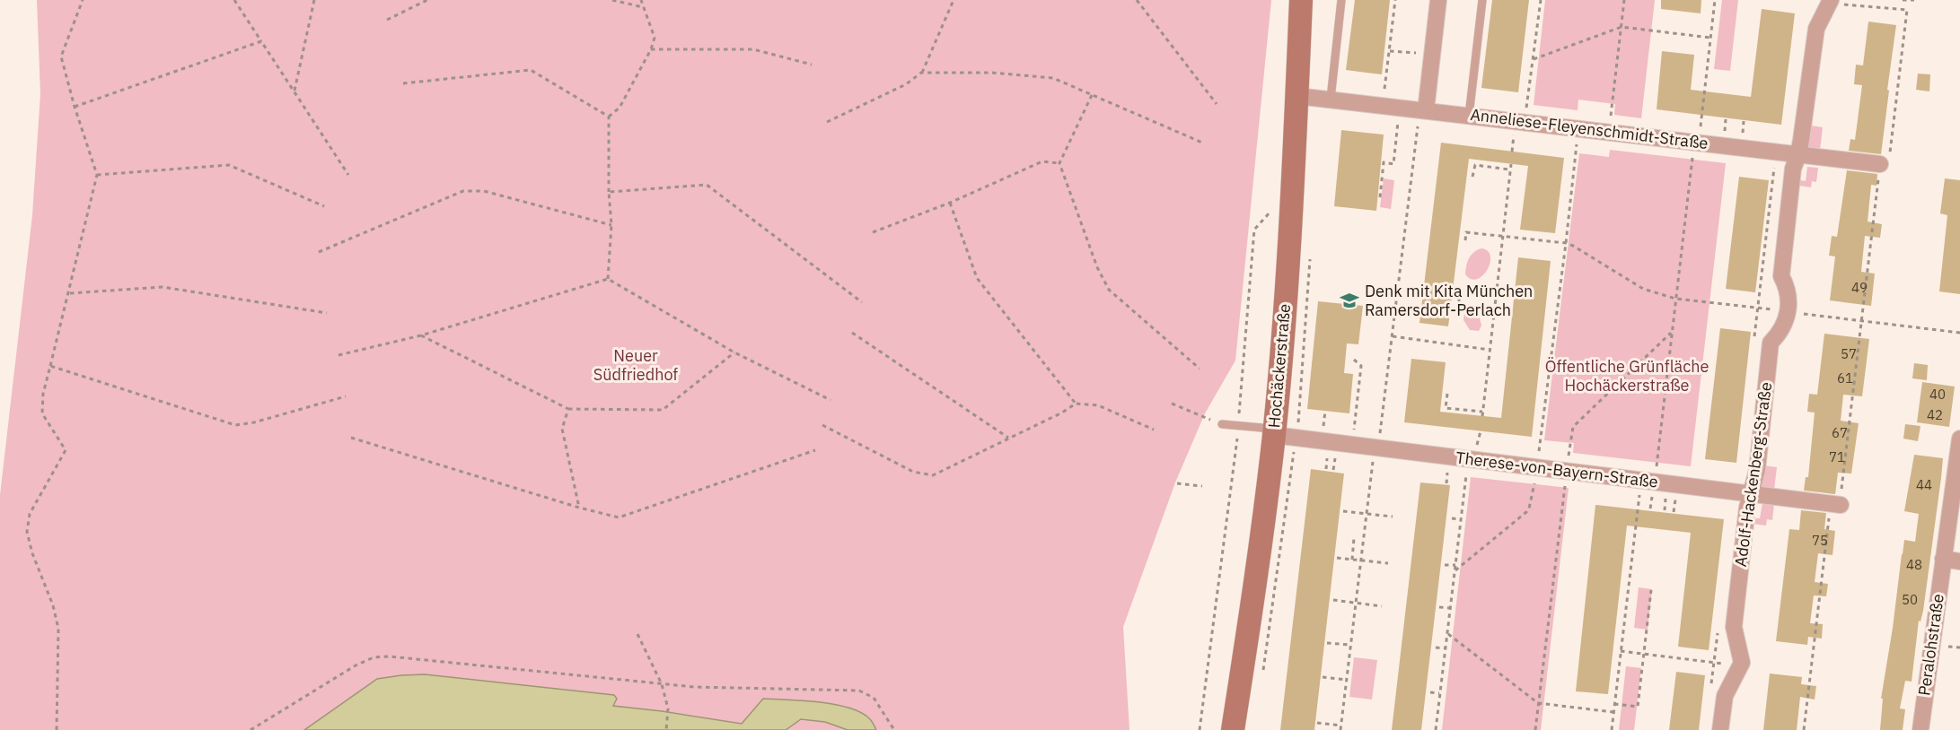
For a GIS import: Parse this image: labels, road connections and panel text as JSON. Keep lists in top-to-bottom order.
{
  "streets": {
    "street": [
      "Anneliese-Fleyenschmidt-Straße",
      "Hochäckerstraße",
      "Therese-von-Bayern-Straße",
      "Adolf-Hackenberg-Straße",
      "Peralohstraße"
    ]
  },
  "crossings": [
    ["Anneliese-Fleyenschmidt-Straße", "Hochäckerstraße"],
    ["Hochäckerstraße", "Therese-von-Bayern-Straße"],
    ["Therese-von-Bayern-Straße", "Adolf-Hackenberg-Straße"]
  ],
  "parks": ["Neuer Südfriedhof", "Öffentliche Grünfläche Hochäckerstraße"],
  "places": {
    "school or university": ["Denk mit Kita München Ramersdorf-Perlach"]
  },
  "house_numbers": [
    "49",
    "57",
    "61",
    "40",
    "42",
    "67",
    "71",
    "44",
    "75",
    "48",
    "50"
  ]
}
